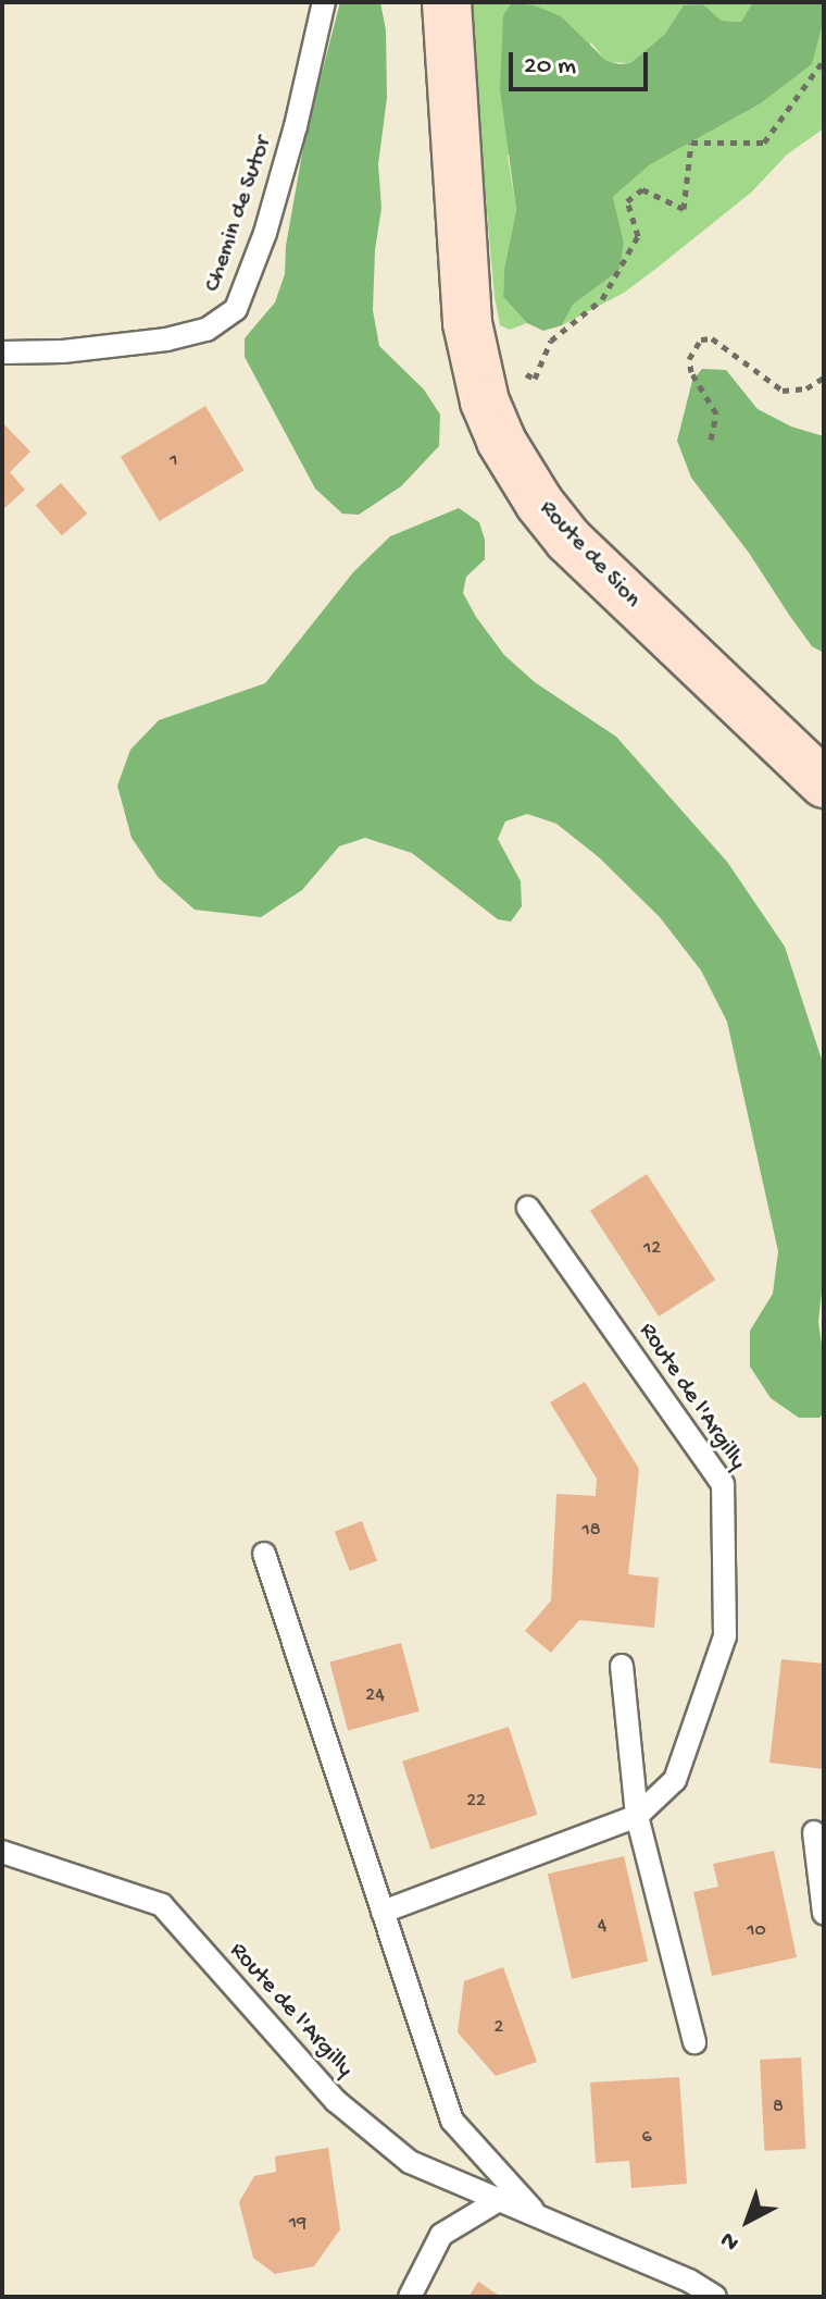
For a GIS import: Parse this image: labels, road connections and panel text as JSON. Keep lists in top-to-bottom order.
{
  "streets": {
    "main road": ["Route de Sion"],
    "lane": ["Chemin de Sutor", "Route de l'Argilly"]
  },
  "house_numbers": [
    "1",
    "12",
    "18",
    "24",
    "22",
    "4",
    "10",
    "2",
    "8",
    "6",
    "19"
  ],
  "scale_bar": "20 m",
  "north": "bottom left"
}
